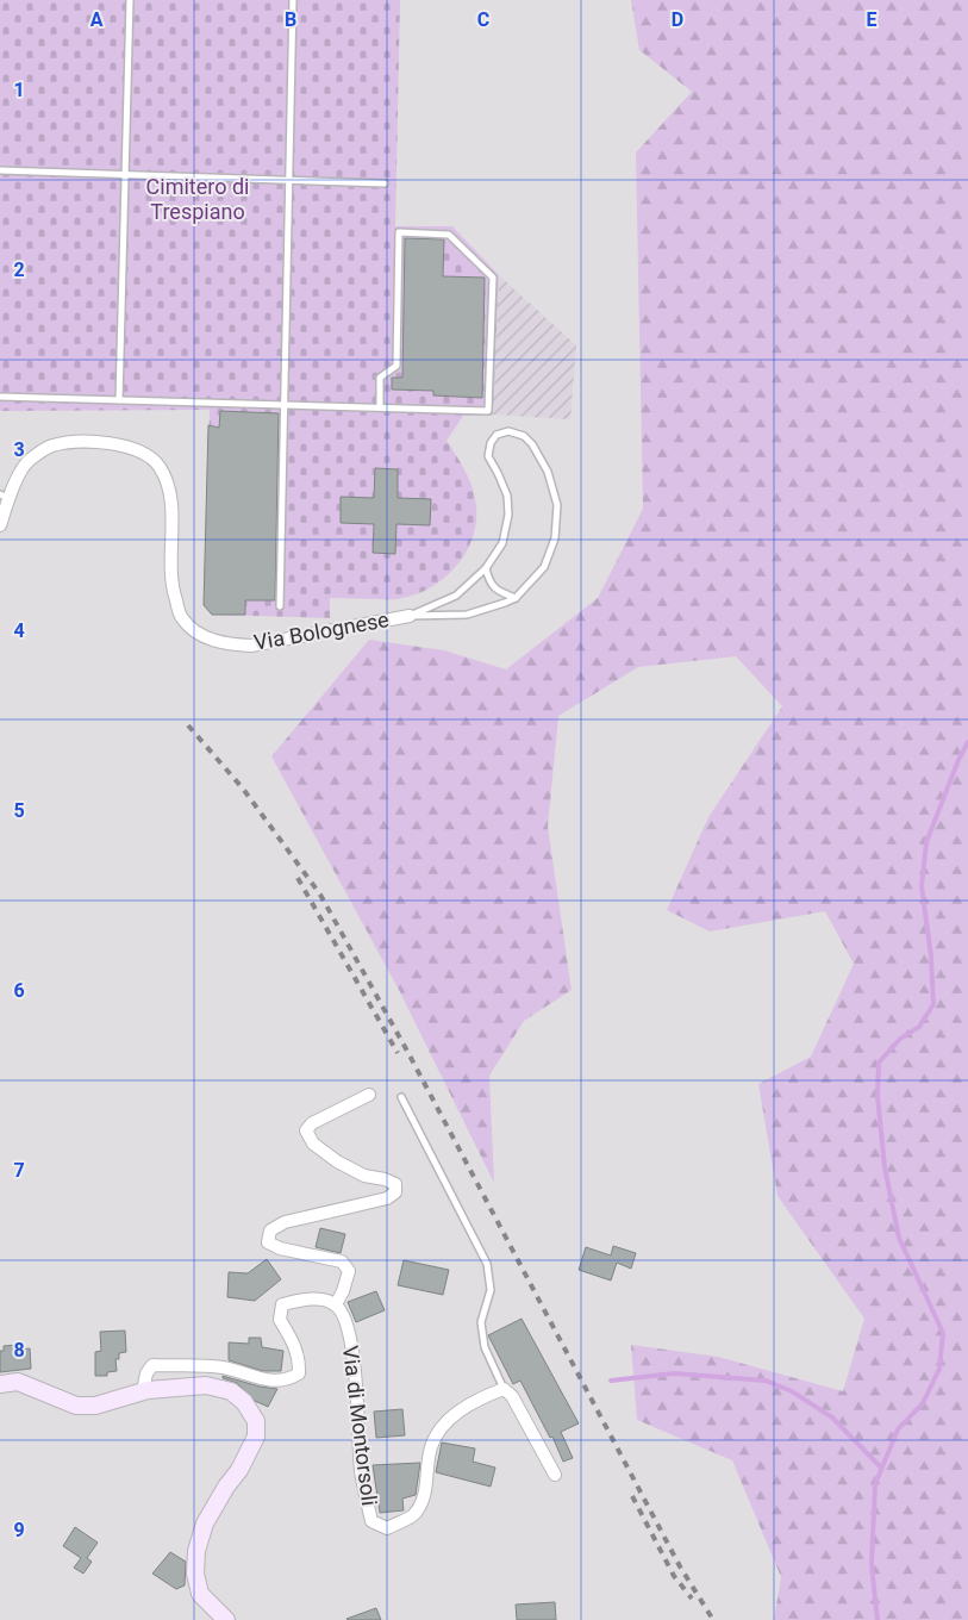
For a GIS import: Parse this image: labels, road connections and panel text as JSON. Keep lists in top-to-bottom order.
{
  "streets": {
    "street": ["Via Bolognese", "Via di Montorsoli"]
  },
  "parks": ["Cimitero di Trespiano"],
  "grid": {
    "columns": [
      "A",
      "B",
      "C",
      "D",
      "E"
    ],
    "rows": [
      "1",
      "2",
      "3",
      "4",
      "5",
      "6",
      "7",
      "8",
      "9"
    ]
  }
}
